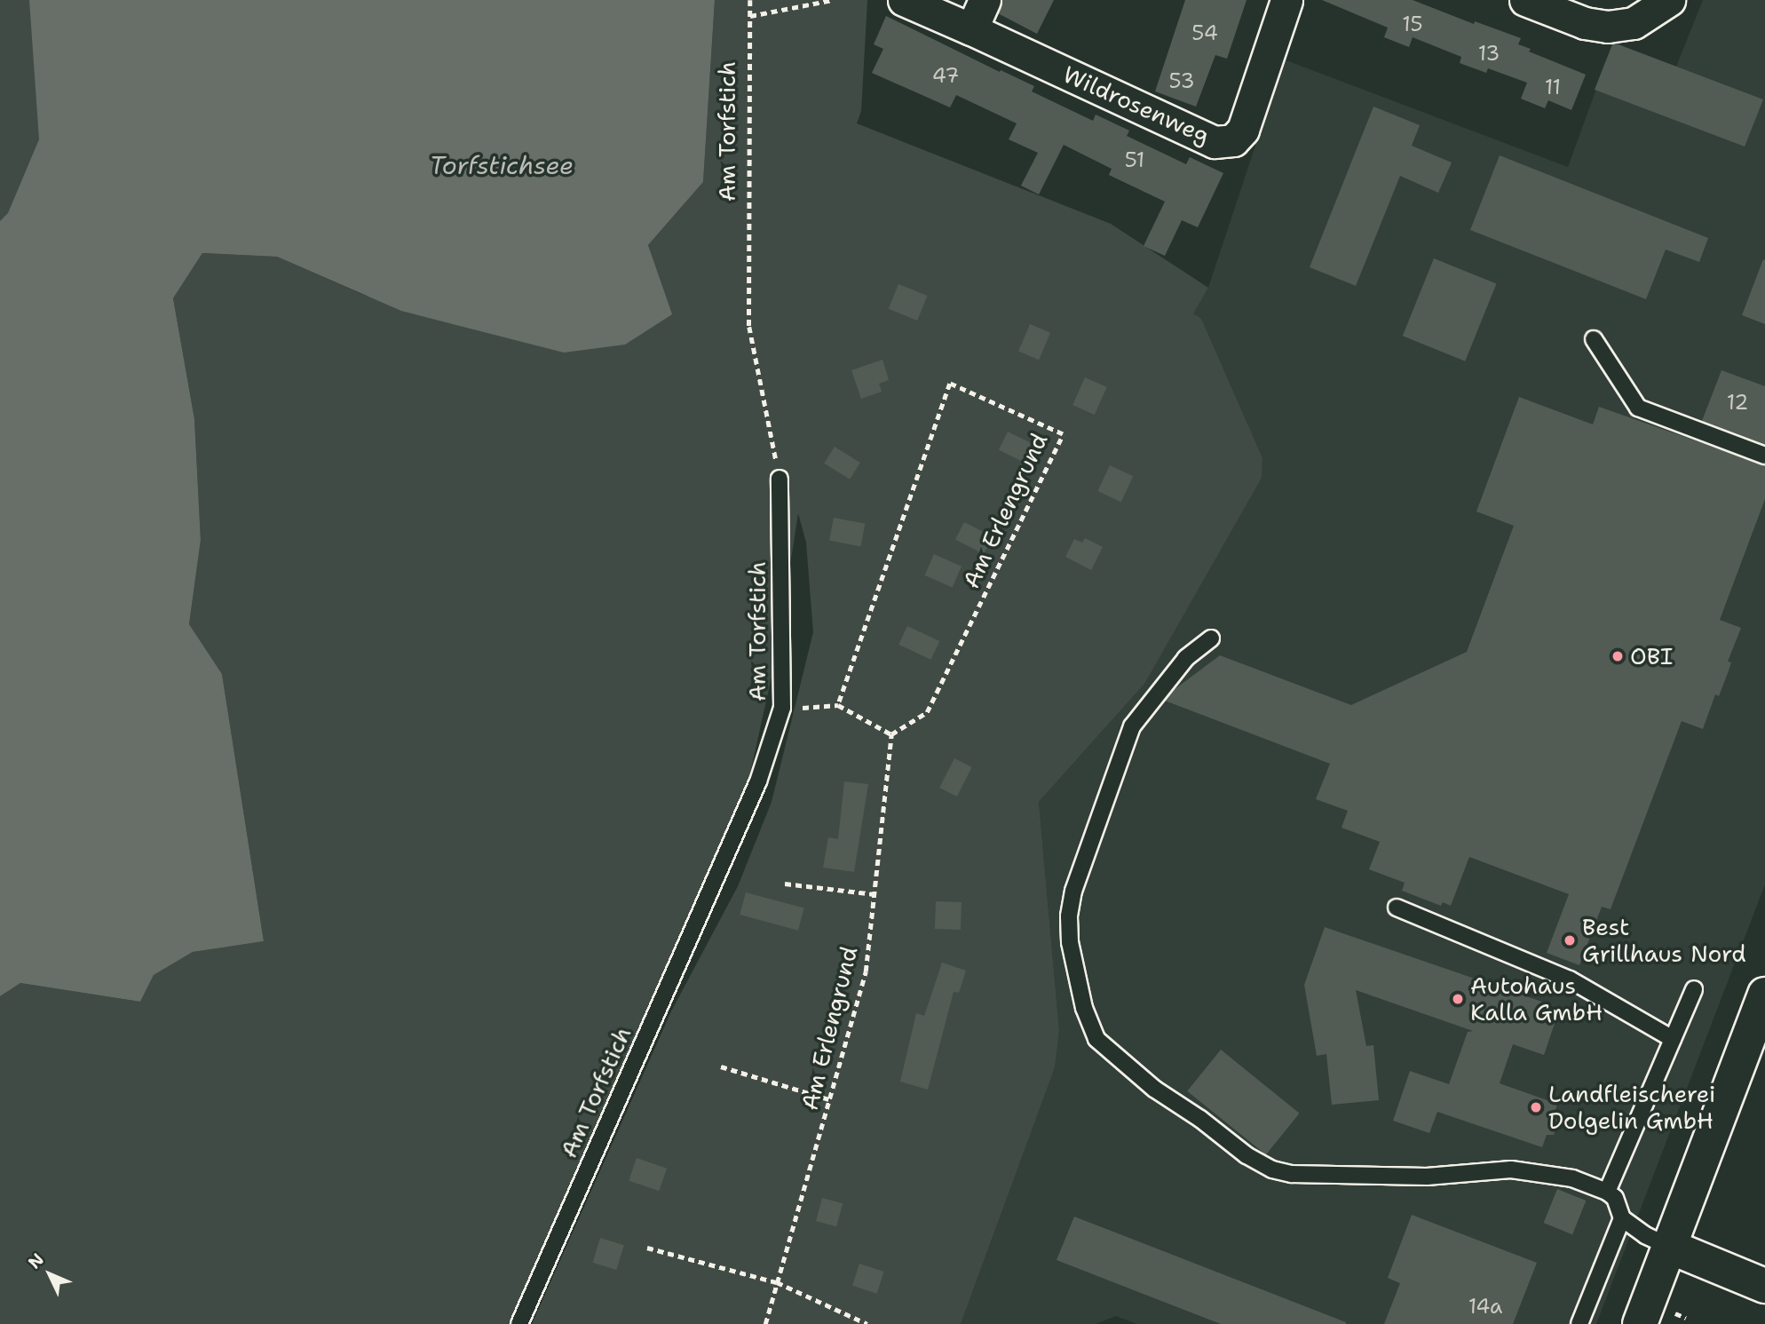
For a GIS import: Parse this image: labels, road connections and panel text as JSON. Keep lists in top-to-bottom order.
{
  "streets": {
    "street": ["Wildrosenweg"],
    "lane": ["Am Torfstich"],
    "path": ["Am Erlengrund"]
  },
  "water": ["Torfstichsee"],
  "places": [
    "OBI",
    "Best Grillhaus Nord",
    "Autohaus Kalla GmbH",
    "Landfleischerei Dolgelin GmbH"
  ],
  "house_numbers": [
    "15",
    "54",
    "13",
    "47",
    "53",
    "11",
    "51",
    "12",
    "14a"
  ],
  "north": "top left"
}
